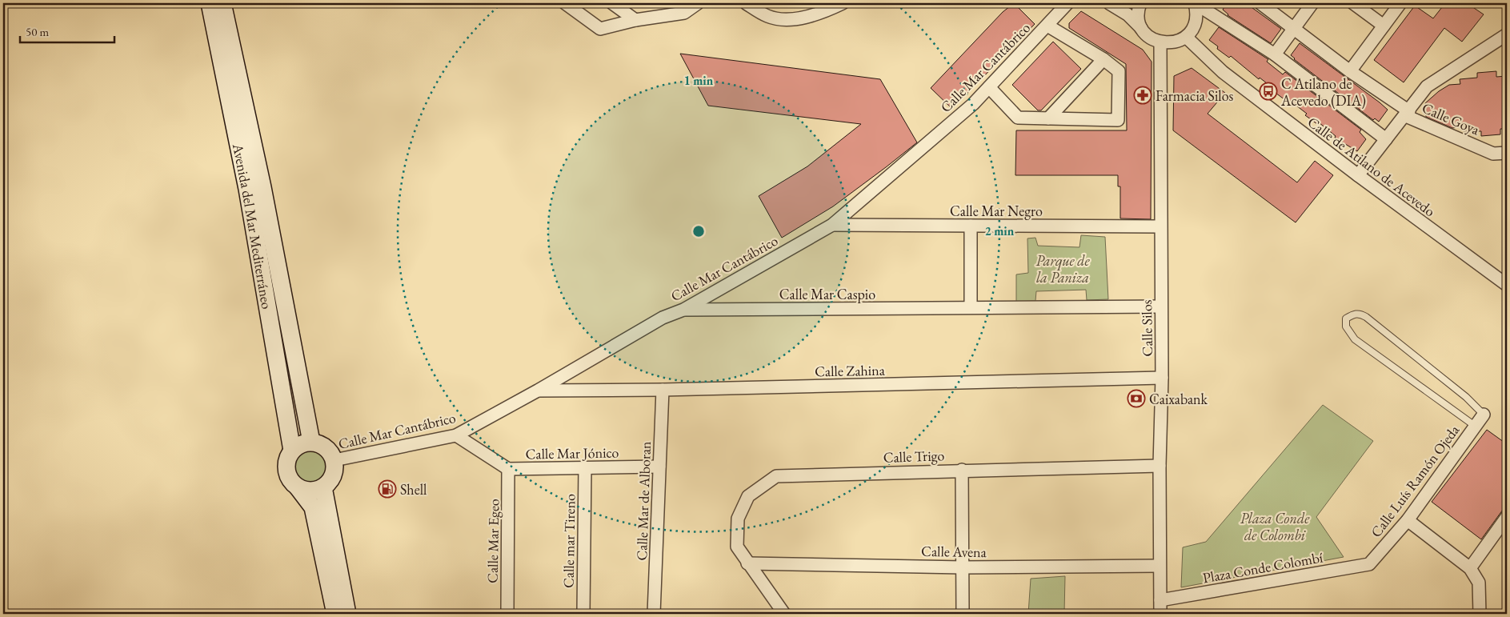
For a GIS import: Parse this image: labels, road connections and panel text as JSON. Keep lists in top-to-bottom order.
{
  "streets": {
    "main road": ["Avenida del Mar Mediterráneo"],
    "street": [
      "Calle Mar Cantábrico",
      "Calle Goya",
      "Calle de Atilano de Acevedo",
      "Calle Mar Negro",
      "Calle Mar Caspio",
      "Calle Silos",
      "Calle Zahina",
      "Calle Mar Jónico",
      "Calle Trigo",
      "Calle Luís Ramón Ojeda",
      "Calle Mar de Alboran",
      "Calle Mar Egeo",
      "Calle mar Tireno",
      "Calle Avena",
      "Plaza Conde Colombí"
    ]
  },
  "crossings": [
    ["Calle Mar Cantábrico", "Calle Mar Negro"],
    ["Calle Mar Cantábrico", "Avenida del Mar Mediterráneo"],
    ["Calle Mar Cantábrico", "Calle Mar Caspio"],
    ["Calle Mar Cantábrico", "Calle Zahina"],
    ["Calle Mar Negro", "Calle Silos"],
    ["Calle Mar Caspio", "Calle Silos"],
    ["Calle Silos", "Calle Zahina"],
    ["Calle Silos", "Calle Trigo"],
    ["Calle Silos", "Calle Avena"],
    ["Calle Silos", "Plaza Conde Colombí"],
    ["Calle Zahina", "Calle Mar de Alboran"],
    ["Calle Mar Jónico", "Calle Mar de Alboran"],
    ["Calle Mar Jónico", "Calle Mar Egeo"],
    ["Calle Mar Jónico", "Calle mar Tireno"],
    ["Calle Trigo", "Calle Avena"],
    ["Calle Luís Ramón Ojeda", "Plaza Conde Colombí"]
  ],
  "parks": ["Parque de la Paniza", "Plaza Conde de Colombi"],
  "places": {
    "bus stop": ["C Atilano de Acevedo (DIA)"],
    "pharmacy": ["Farmacia Silos"],
    "bank": ["Caixabank"],
    "fuel station": ["Shell"]
  },
  "scale_bar": "50 m",
  "rings": ["1 min", "2 min"]
}
